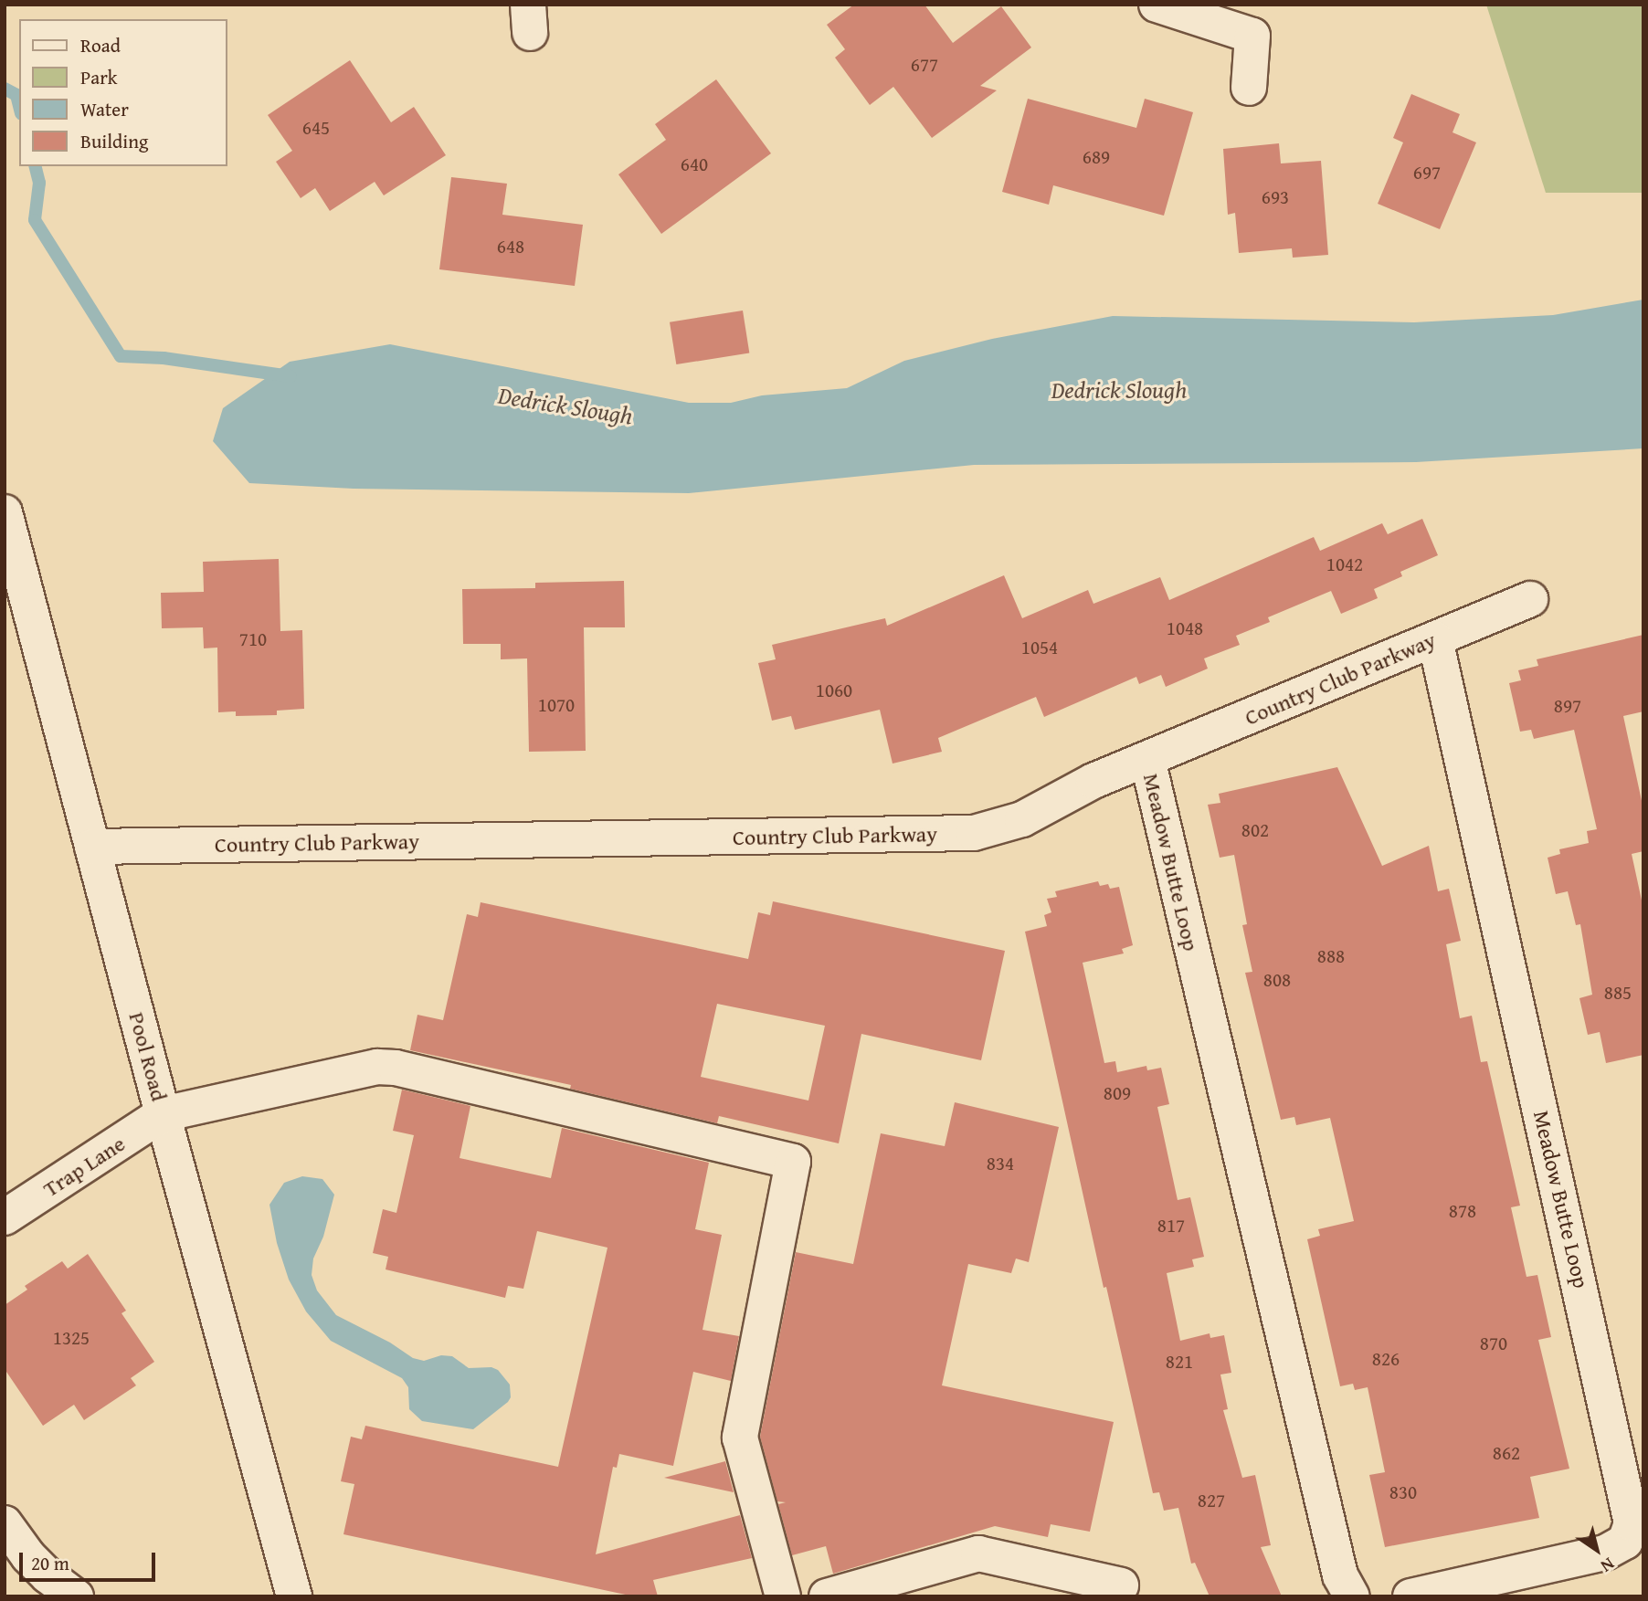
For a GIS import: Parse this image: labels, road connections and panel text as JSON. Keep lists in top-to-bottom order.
{
  "streets": {
    "street": [
      "Country Club Parkway",
      "Meadow Butte Loop",
      "Pool Road",
      "Trap Lane"
    ]
  },
  "crossings": [
    ["Country Club Parkway", "Meadow Butte Loop"],
    ["Country Club Parkway", "Pool Road"],
    ["Pool Road", "Trap Lane"]
  ],
  "water": ["Dedrick Slough"],
  "house_numbers": [
    "677",
    "645",
    "689",
    "640",
    "697",
    "693",
    "648",
    "1042",
    "1048",
    "710",
    "1054",
    "1060",
    "1070",
    "897",
    "802",
    "888",
    "808",
    "885",
    "809",
    "834",
    "878",
    "817",
    "1325",
    "870",
    "826",
    "821",
    "862",
    "830",
    "827"
  ],
  "legend": [
    "Road",
    "Park",
    "Water",
    "Building"
  ],
  "scale_bar": "20 m",
  "north": "bottom right"
}
